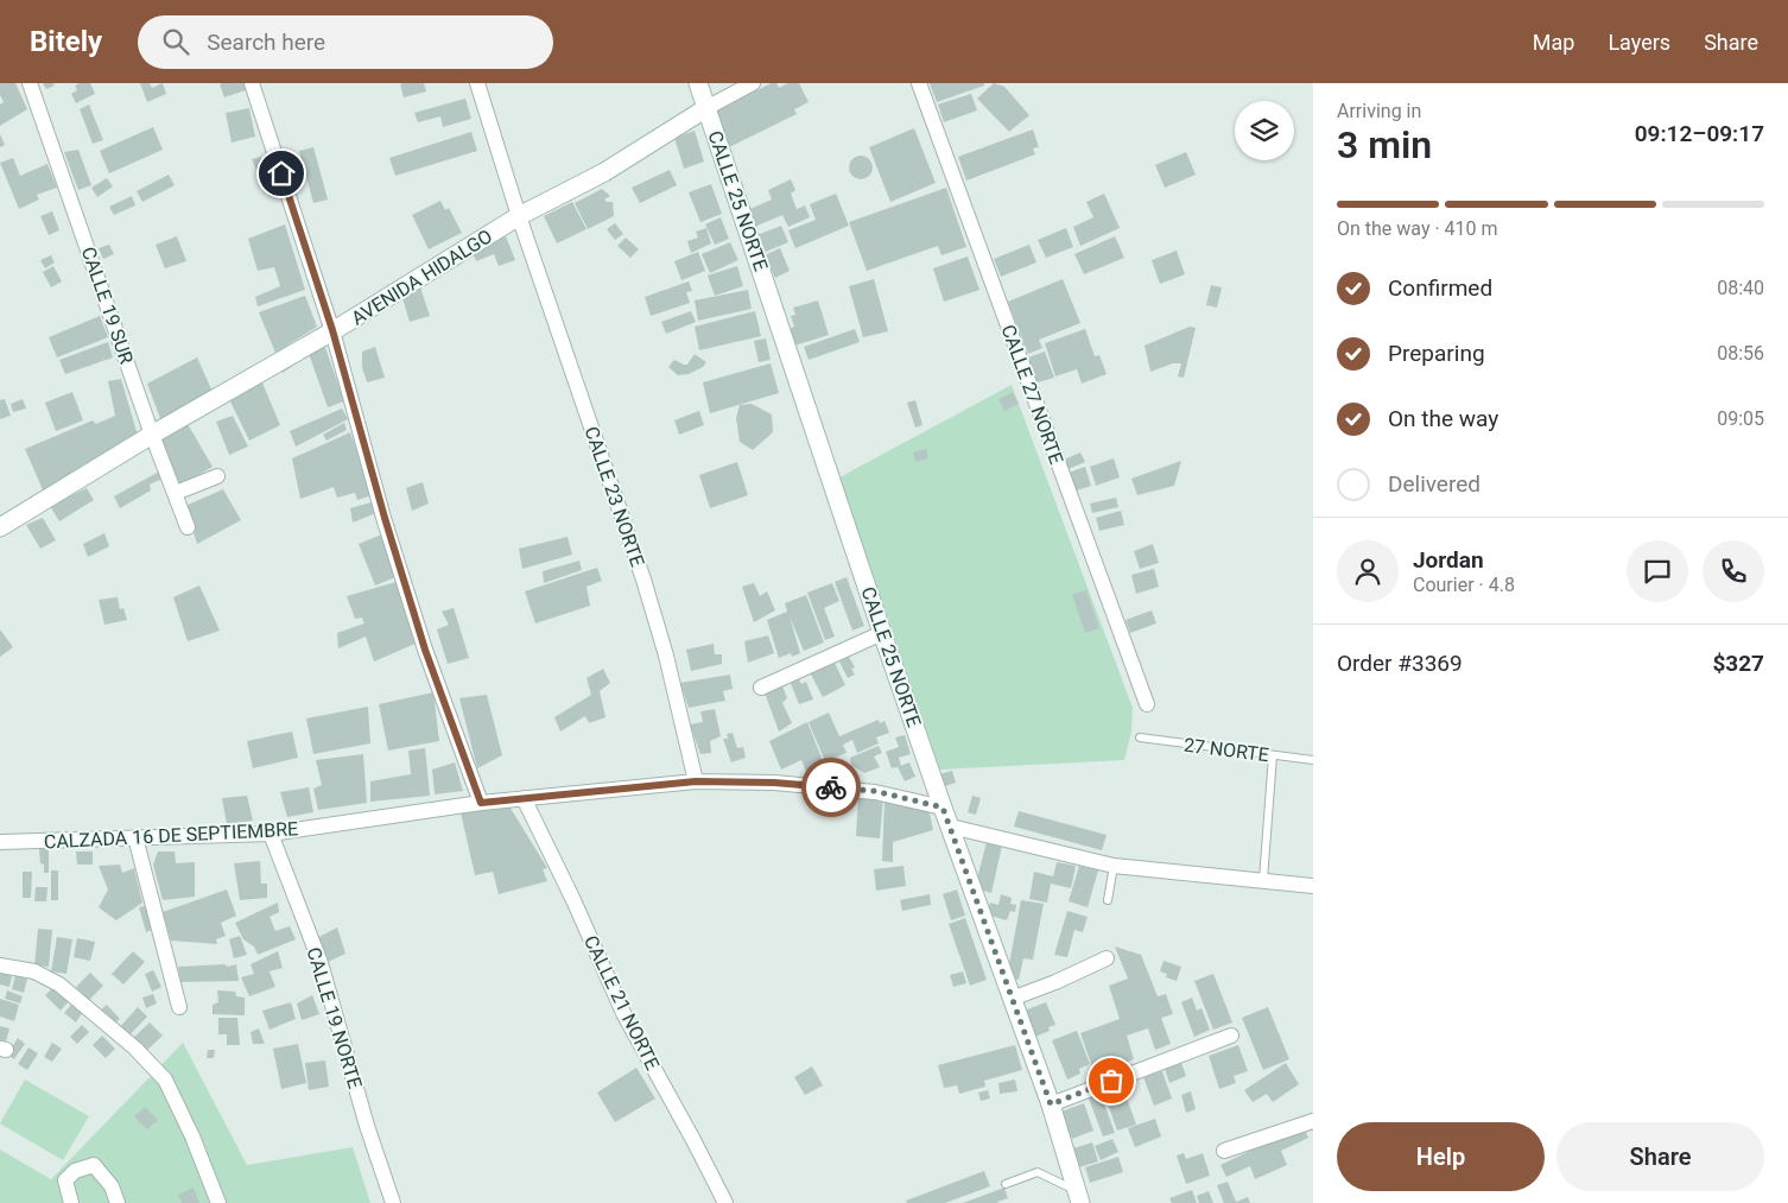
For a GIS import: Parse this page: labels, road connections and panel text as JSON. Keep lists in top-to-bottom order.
{
  "streets": {
    "street": [
      "CALLE 25 NORTE",
      "AVENIDA HIDALGO",
      "CALLE 19 SUR",
      "CALLE 27 NORTE",
      "CALLE 23 NORTE",
      "CALZADA 16 DE SEPTIEMBRE",
      "CALLE 21 NORTE",
      "CALLE 19 NORTE"
    ],
    "lane": ["27 NORTE"]
  },
  "crossings": [
    ["CALLE 25 NORTE", "AVENIDA HIDALGO"],
    ["CALLE 25 NORTE", "CALZADA 16 DE SEPTIEMBRE"],
    ["AVENIDA HIDALGO", "CALLE 19 SUR"],
    ["AVENIDA HIDALGO", "CALLE 23 NORTE"],
    ["CALLE 23 NORTE", "CALZADA 16 DE SEPTIEMBRE"],
    ["CALZADA 16 DE SEPTIEMBRE", "CALLE 21 NORTE"],
    ["CALZADA 16 DE SEPTIEMBRE", "CALLE 19 NORTE"]
  ],
  "page": {
    "header": "Bitely",
    "search": "Search here",
    "nav": ["Map", "Layers", "Share"],
    "heading": ["3 min", "Arriving in", "09:12–09:17"],
    "panel": [
      "Jordan",
      "Courier · 4.8",
      "Order #3369",
      "$327"
    ],
    "bar": "On the way · 410 m",
    "list": [
      ["Confirmed", "08:40"],
      ["Preparing", "08:56"],
      ["On the way", "09:05"],
      "Delivered"
    ],
    "buttons": ["Help", "Share"]
  }
}
